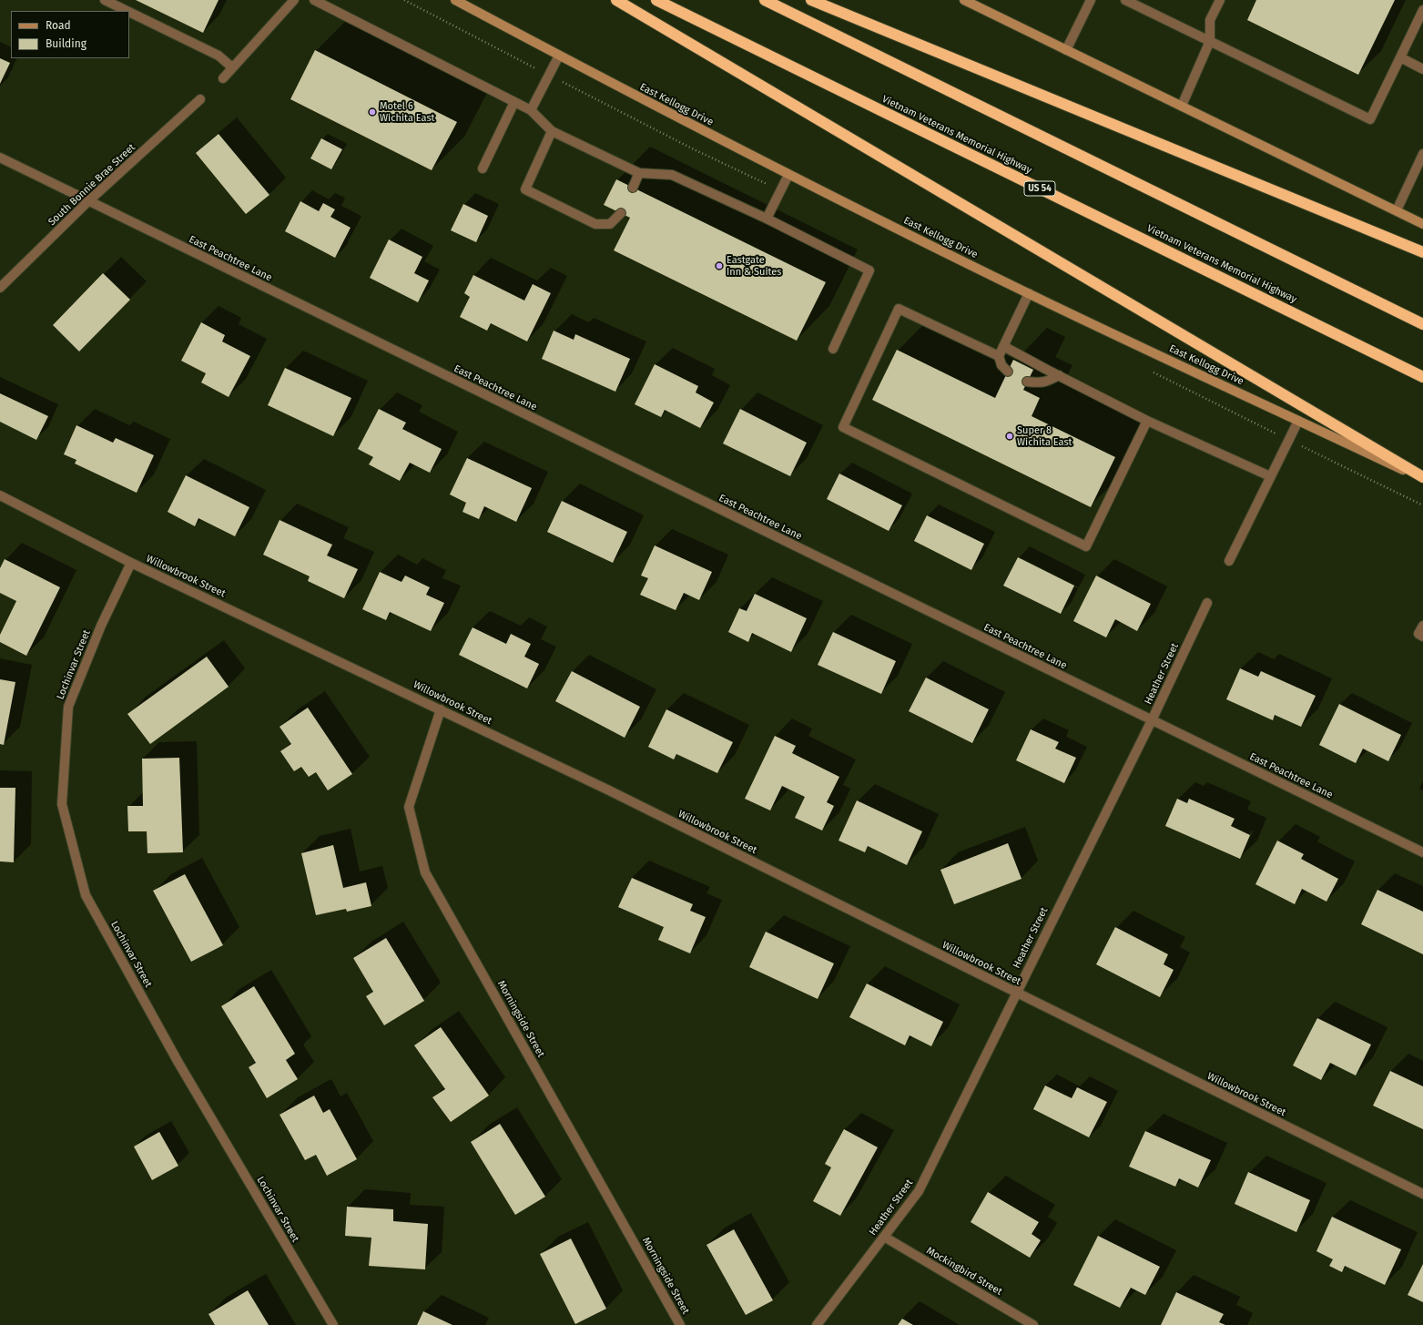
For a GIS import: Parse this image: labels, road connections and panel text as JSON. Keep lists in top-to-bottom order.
{
  "streets": {
    "highway": ["Vietnam Veterans Memorial Highway", "US 54"],
    "main road": ["East Kellogg Drive"],
    "street": [
      "South Bonnie Brae Street",
      "East Peachtree Lane",
      "Willowbrook Street",
      "Lochinvar Street",
      "Heather Street",
      "Morningside Street",
      "Mockingbird Street"
    ]
  },
  "crossings": [
    ["South Bonnie Brae Street", "East Peachtree Lane"],
    ["East Peachtree Lane", "Heather Street"],
    ["Willowbrook Street", "Lochinvar Street"],
    ["Willowbrook Street", "Heather Street"],
    ["Willowbrook Street", "Morningside Street"],
    ["Heather Street", "Mockingbird Street"]
  ],
  "places": ["Motel 6 Wichita East", "Eastgate Inn & Suites", "Super 8 Wichita East"],
  "legend": ["Road", "Building"]
}
